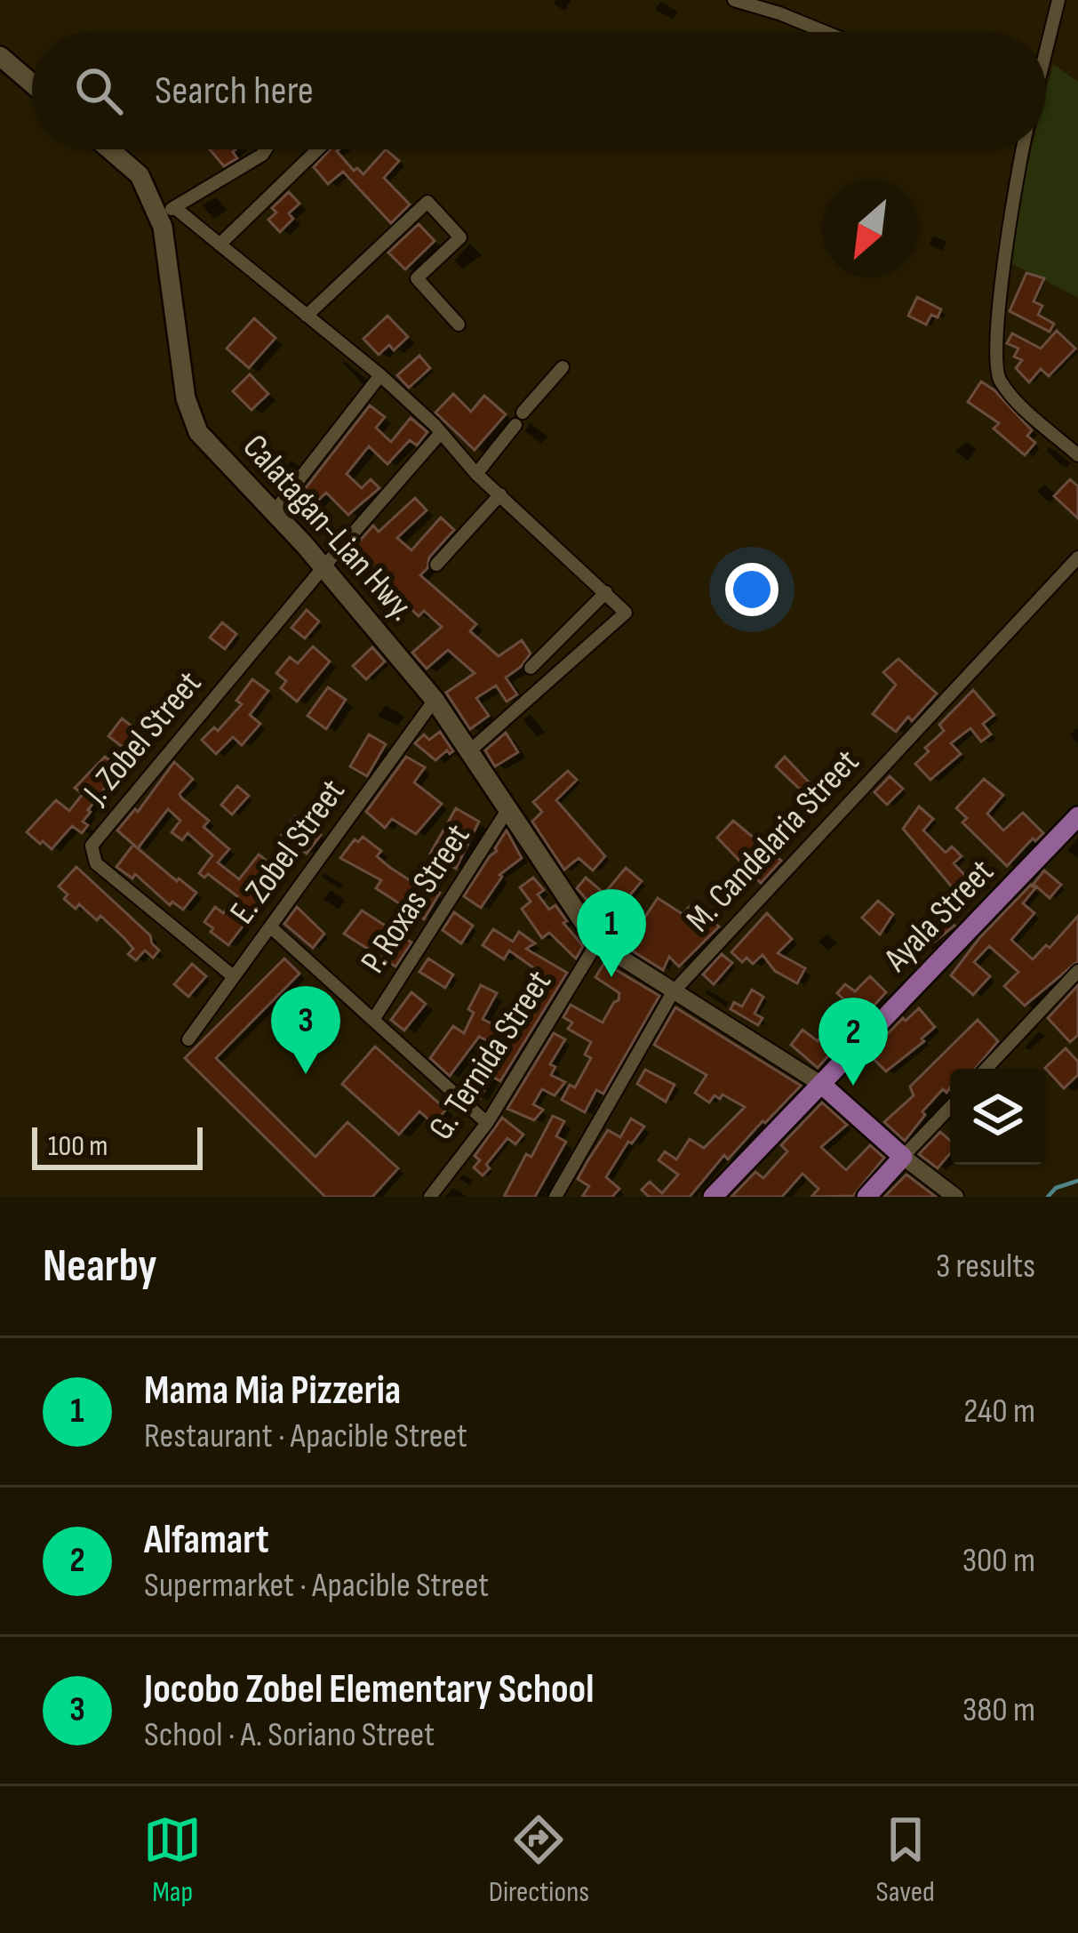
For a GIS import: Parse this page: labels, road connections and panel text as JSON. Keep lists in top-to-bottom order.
{
  "streets": {
    "main road": ["Calatagan-Lian Hwy.", "Ayala Street"],
    "street": [
      "J. Zobel Street",
      "M. Candelaria Street",
      "E. Zobel Street",
      "P. Roxas Street",
      "G. Ternida Street"
    ]
  },
  "crossings": [
    ["Calatagan-Lian Hwy.", "J. Zobel Street"],
    ["Calatagan-Lian Hwy.", "E. Zobel Street"],
    ["Calatagan-Lian Hwy.", "P. Roxas Street"],
    ["Calatagan-Lian Hwy.", "G. Ternida Street"],
    ["J. Zobel Street", "E. Zobel Street"]
  ],
  "scale_bar": "100 m",
  "north": "bottom left",
  "page": {
    "search": "Search here",
    "pins": ["1", "3", "2"],
    "scale": "100 m",
    "heading": ["Nearby", "3 results"],
    "list": [
      {
        "mark": "1",
        "name": "Mama Mia Pizzeria",
        "note": "Restaurant · Apacible Street",
        "value": "240 m"
      },
      {
        "mark": "2",
        "name": "Alfamart",
        "note": "Supermarket · Apacible Street",
        "value": "300 m"
      },
      {
        "mark": "3",
        "name": "Jocobo Zobel Elementary School",
        "note": "School · A. Soriano Street",
        "value": "380 m"
      }
    ],
    "nav": ["Map", "Directions", "Saved"]
  }
}
